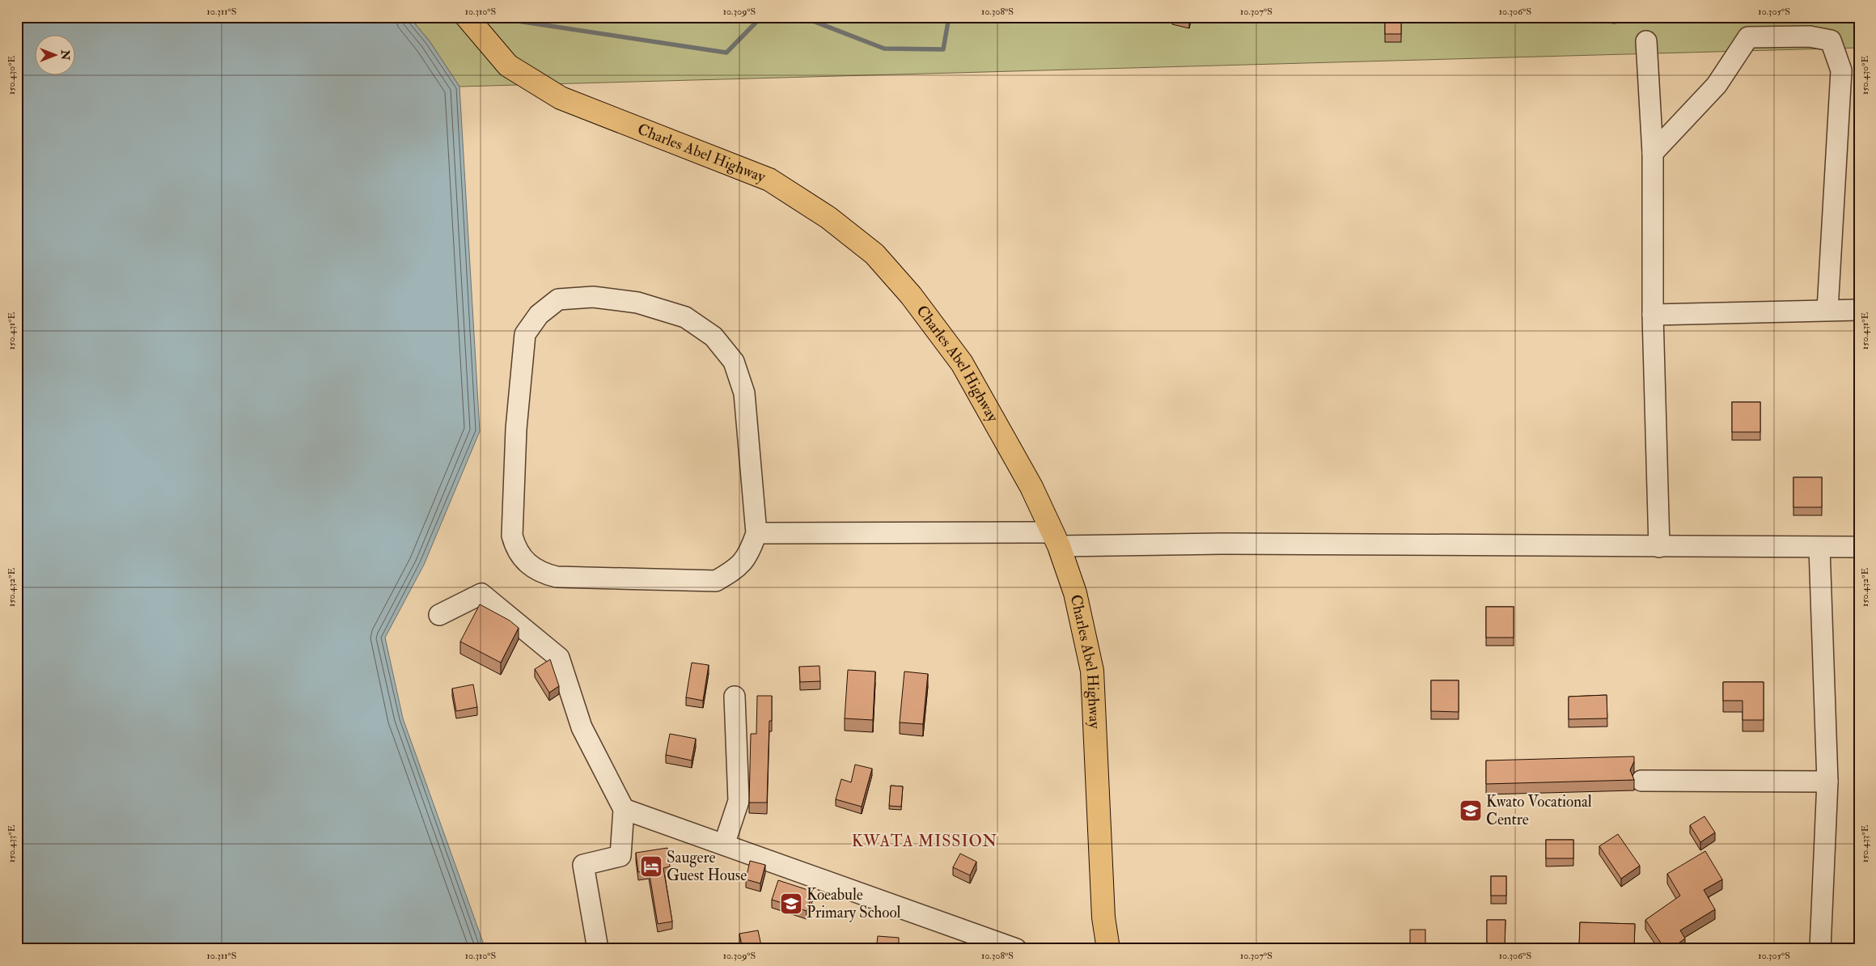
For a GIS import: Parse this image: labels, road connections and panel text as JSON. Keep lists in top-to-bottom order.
{
  "streets": {
    "main road": ["Charles Abel Highway"]
  },
  "districts": ["KWATA MISSION"],
  "places": {
    "school or university": ["Kwato Vocational Centre", "Koeabule Primary School"],
    "hotel": ["Saugere Guest House"]
  },
  "north": "right",
  "coordinates": [
    "10.311°S",
    "10.310°S",
    "10.309°S",
    "10.308°S",
    "10.307°S",
    "10.306°S",
    "10.305°S",
    "150.430°E",
    "150.431°E",
    "150.432°E",
    "150.433°E"
  ]
}
